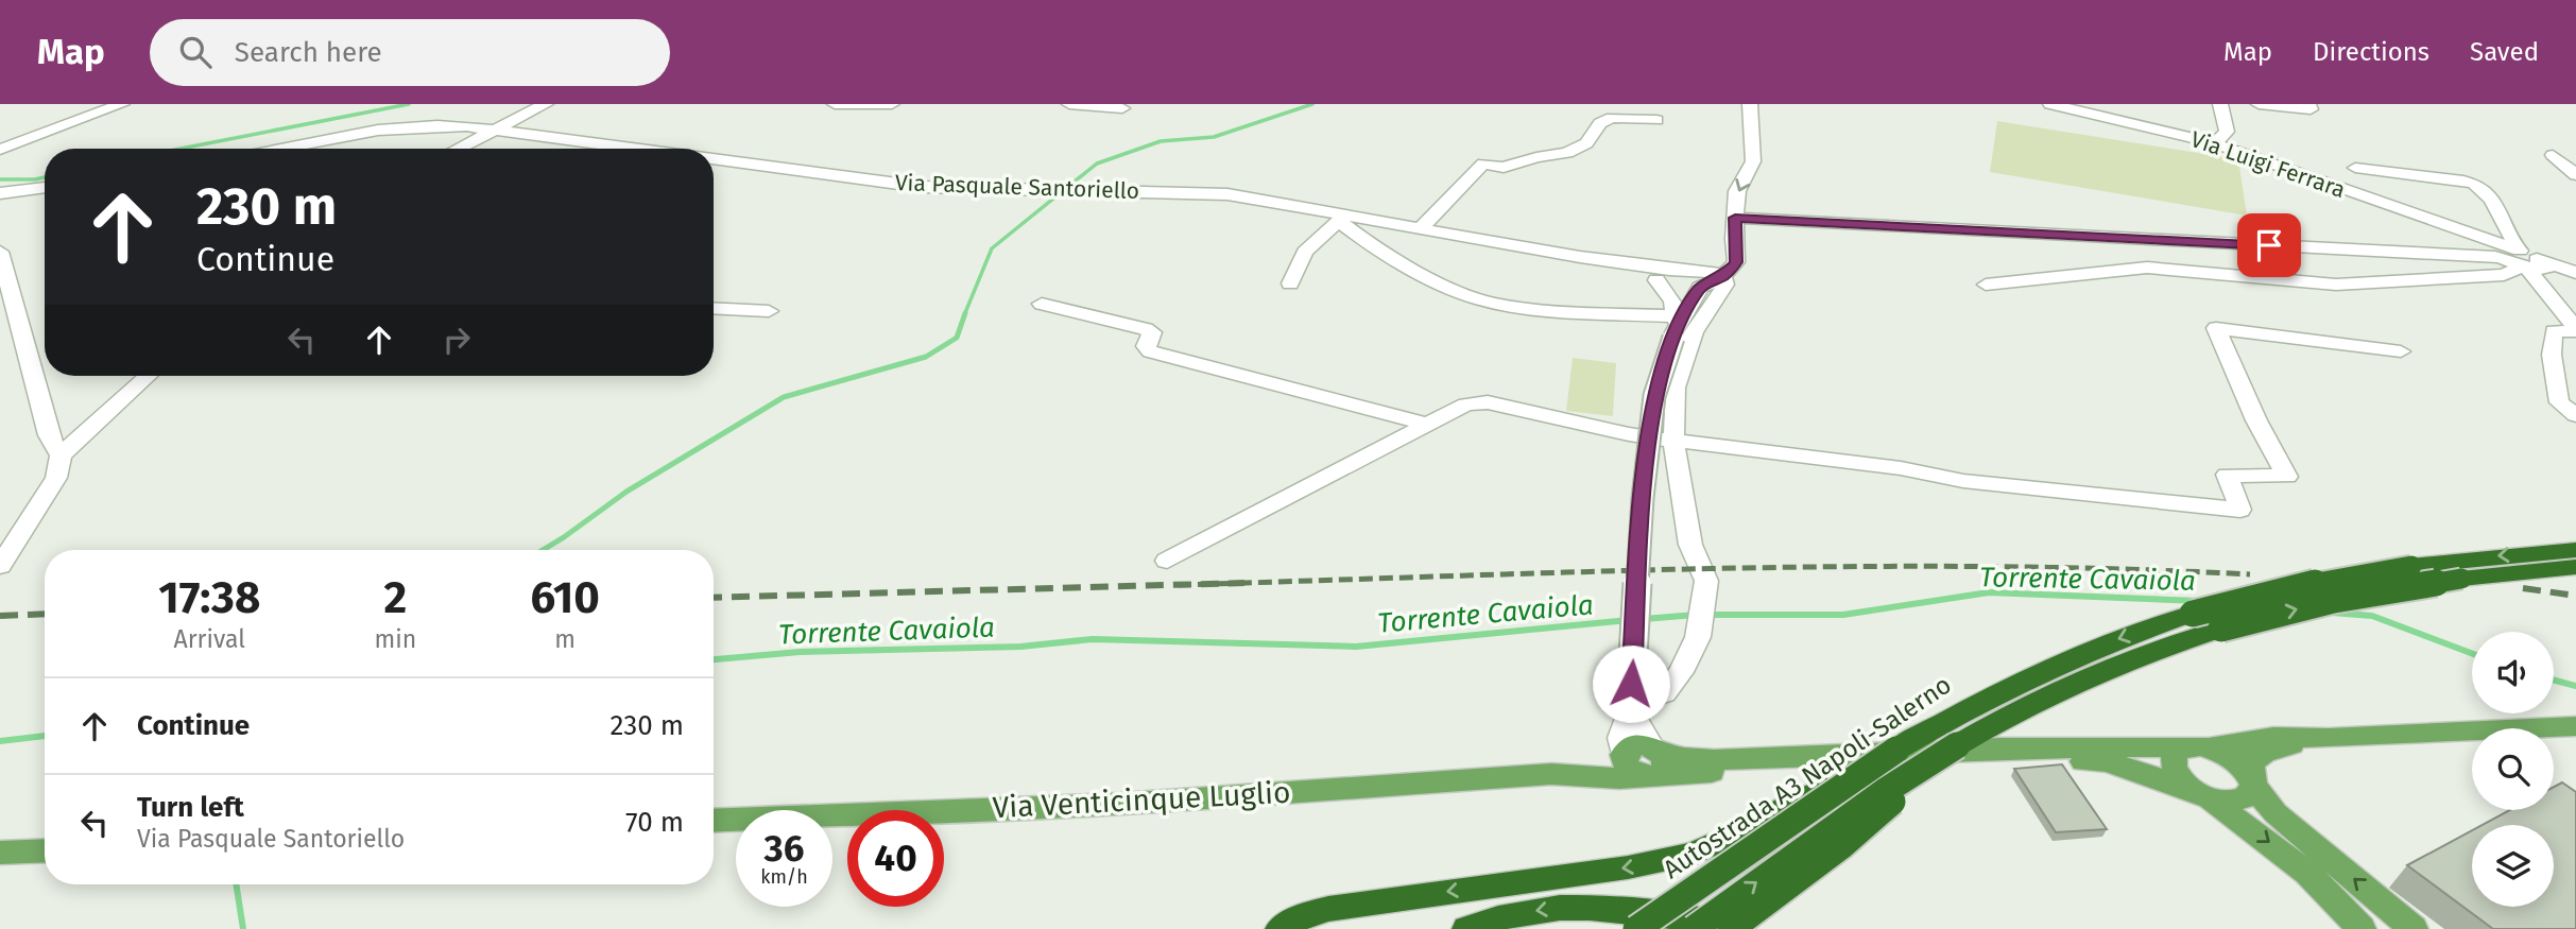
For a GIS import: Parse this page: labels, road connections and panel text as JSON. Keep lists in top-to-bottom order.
{
  "streets": {
    "highway": ["Autostrada A3 Napoli-Salerno"],
    "main road": ["Via Venticinque Luglio"],
    "street": ["Via Luigi Ferrara", "Via Pasquale Santoriello"]
  },
  "water": ["Torrente Cavaiola"],
  "page": {
    "header": "Map",
    "search": "Search here",
    "nav": ["Map", "Directions", "Saved"],
    "turn": ["230 m", "Continue"],
    "eta": [
      "17:38",
      "Arrival",
      "2",
      "min",
      "610",
      "m"
    ],
    "list": [
      {
        "name": "Continue",
        "value": "230 m"
      },
      {
        "name": "Turn left",
        "note": "Via Pasquale Santoriello",
        "value": "70 m"
      }
    ],
    "speed": "36 km/h",
    "limit": "40"
  }
}
